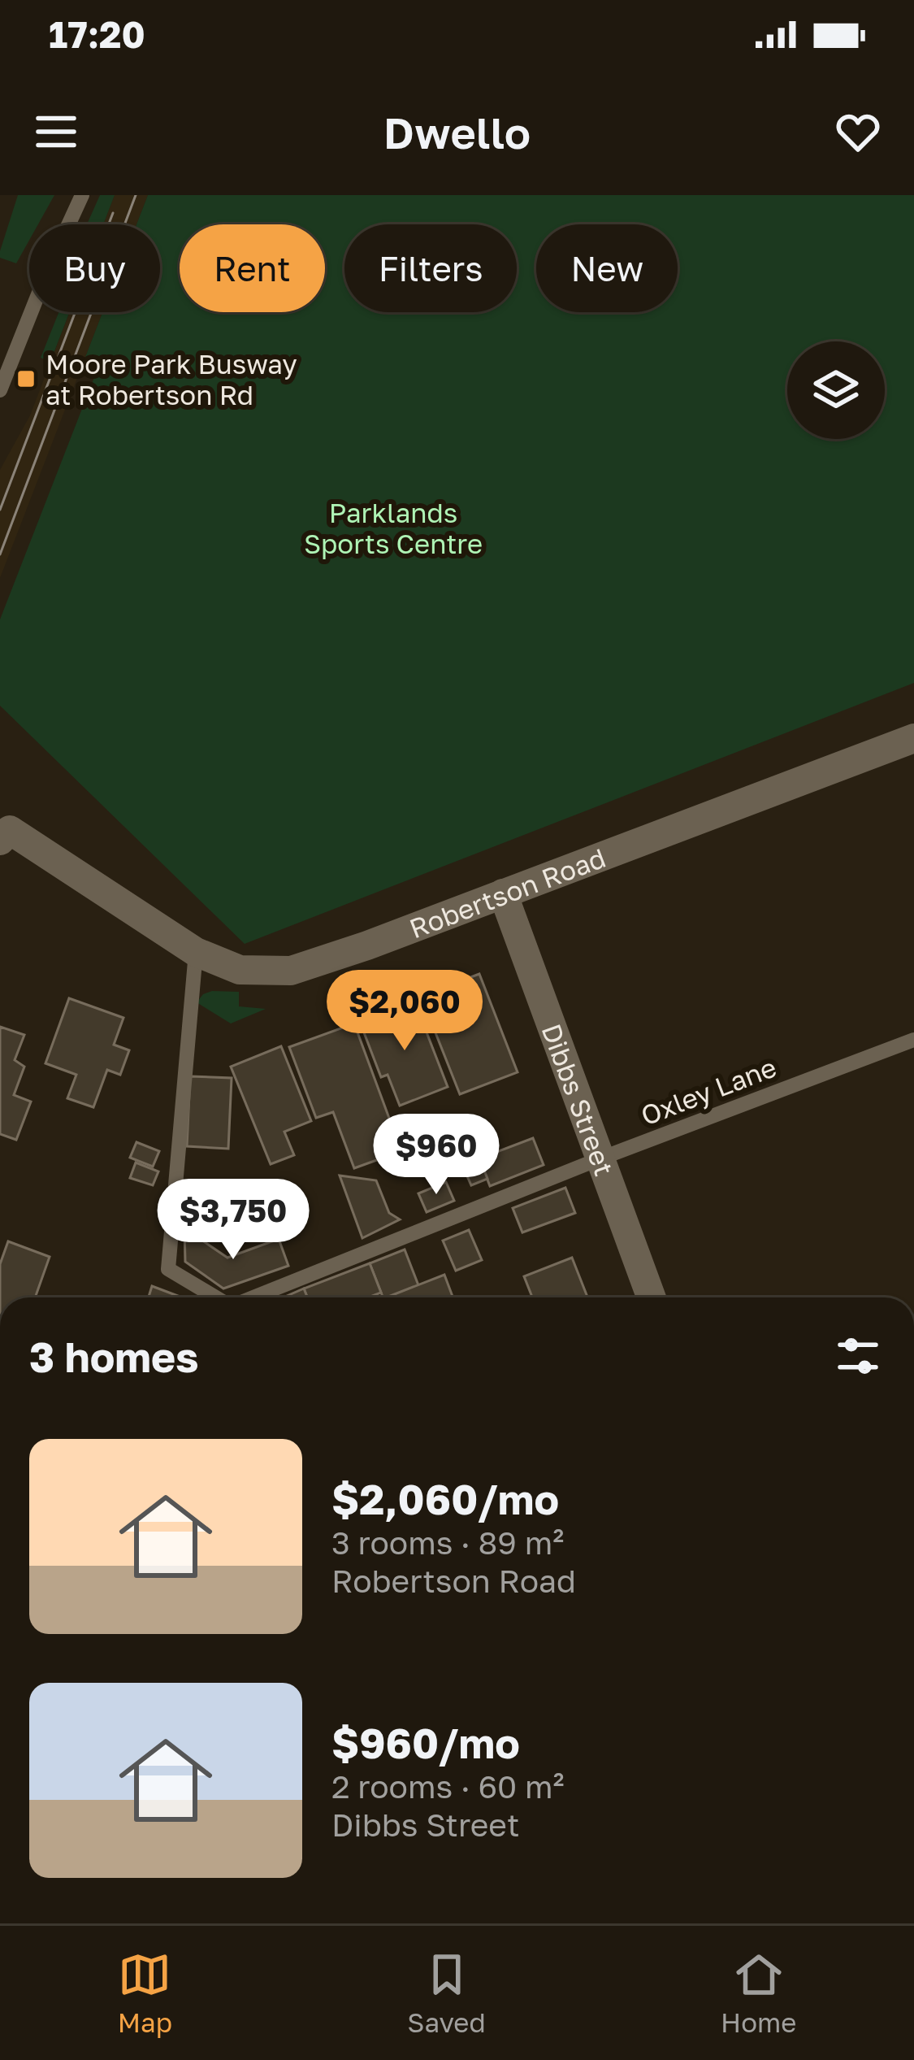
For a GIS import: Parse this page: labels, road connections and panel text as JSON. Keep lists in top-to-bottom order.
{
  "streets": {
    "street": ["Robertson Road", "Dibbs Street"],
    "lane": ["Oxley Lane"]
  },
  "crossings": [
    ["Robertson Road", "Oxley Lane"],
    ["Robertson Road", "Dibbs Street"],
    ["Oxley Lane", "Dibbs Street"]
  ],
  "parks": ["Parklands Sports Centre"],
  "places": {
    "transit": ["Moore Park Busway at Robertson Rd"]
  },
  "page": {
    "status": "17:20",
    "header": "Dwello",
    "chip": [
      "Buy",
      "Rent",
      "Filters",
      "New"
    ],
    "price": ["$2,060", "$960", "$3,750"],
    "heading": "3 homes",
    "list": [
      {
        "name": "$2,060/mo",
        "note": "3 rooms · 89 m² · Robertson Road"
      },
      {
        "name": "$960/mo",
        "note": "2 rooms · 60 m² · Dibbs Street"
      }
    ],
    "tabs": ["Map", "Saved", "Home"]
  }
}
